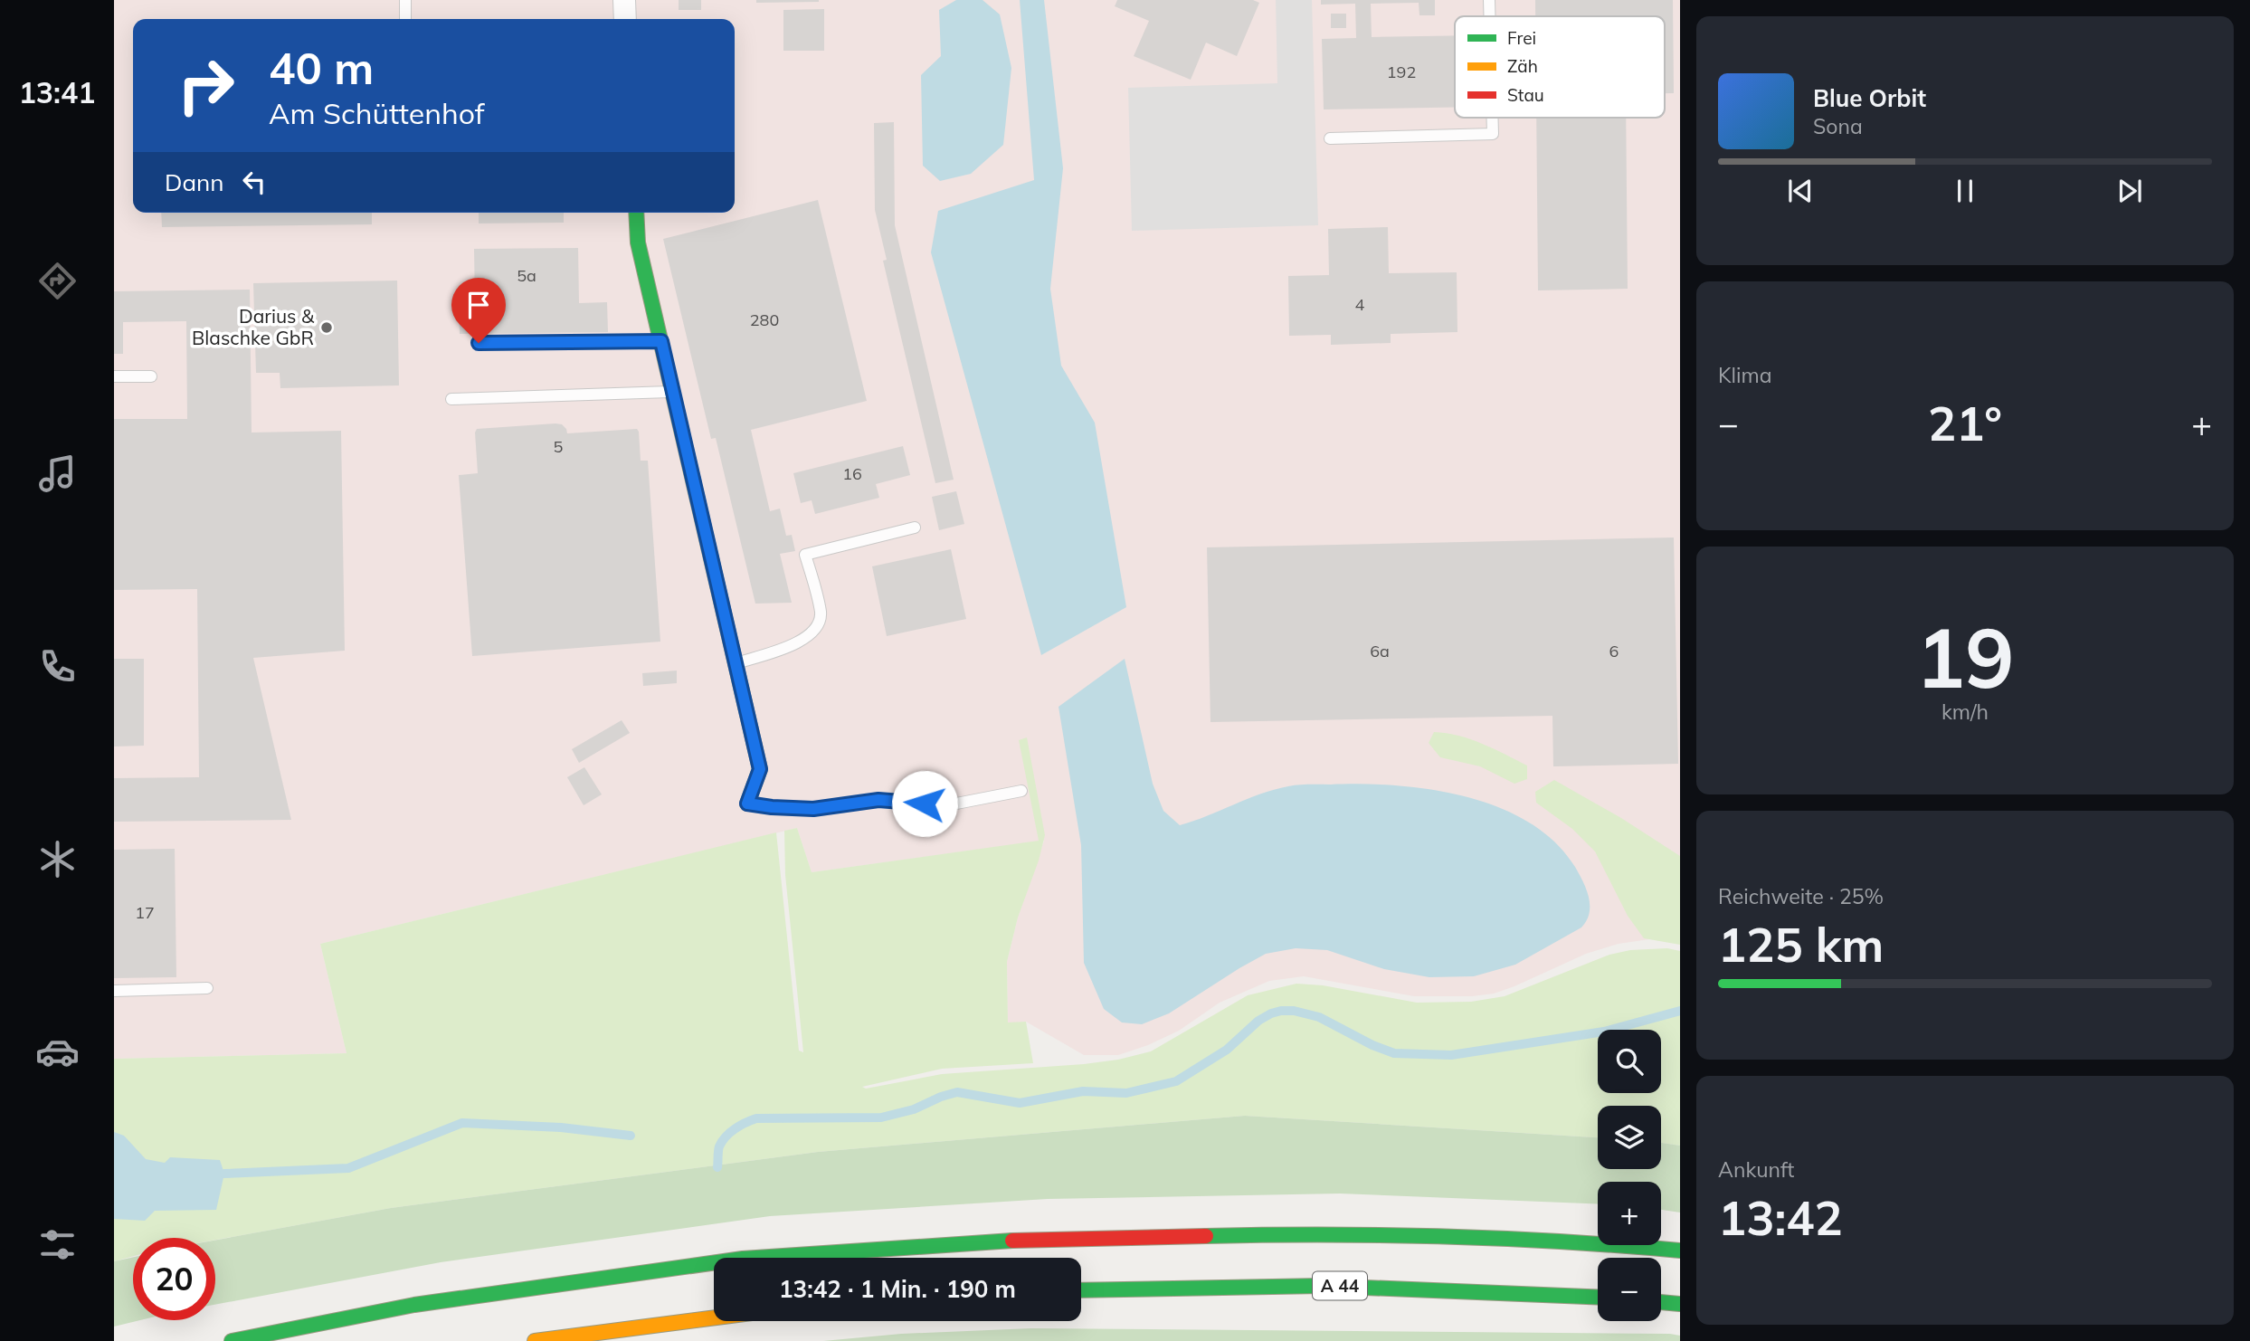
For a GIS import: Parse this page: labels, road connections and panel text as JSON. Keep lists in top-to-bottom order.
{
  "streets": {
    "main road": ["A 44"]
  },
  "places": ["Darius & Blaschke GbR"],
  "house_numbers": [
    "192",
    "5a",
    "4",
    "280",
    "5",
    "16",
    "6a",
    "6",
    "17"
  ],
  "legend": ["Frei", "Zäh", "Stau"],
  "page": {
    "tabs": "13:41",
    "turn": ["40 m", "Am Schüttenhof"],
    "song": ["Blue Orbit", "Sona"],
    "then": "Dann",
    "tile": [
      "Klima",
      ["19", "km/h"],
      ["Reichweite · 25%", "125 km"],
      ["Ankunft", "13:42"]
    ],
    "heat": ["−", "21°", "+"],
    "map_buttons": ["+", "−"],
    "limit": "20",
    "trip": "13:42 · 1 Min. · 190 m"
  }
}
